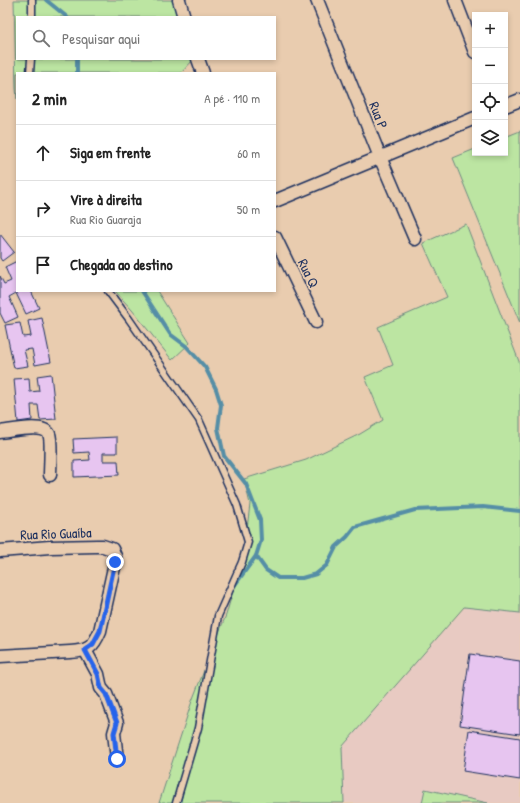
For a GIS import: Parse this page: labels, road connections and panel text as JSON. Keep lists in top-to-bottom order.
{
  "streets": {
    "street": ["Rua P", "Rua Q", "Rua Rio Guaíba"]
  },
  "page": {
    "map_buttons": ["+", "−"],
    "search": "Pesquisar aqui",
    "heading": ["2 min", "A pé · 110 m"],
    "list": [
      ["Siga em frente", "60 m"],
      ["Vire à direita", "Rua Rio Guaraja", "50 m"],
      "Chegada ao destino"
    ]
  }
}
